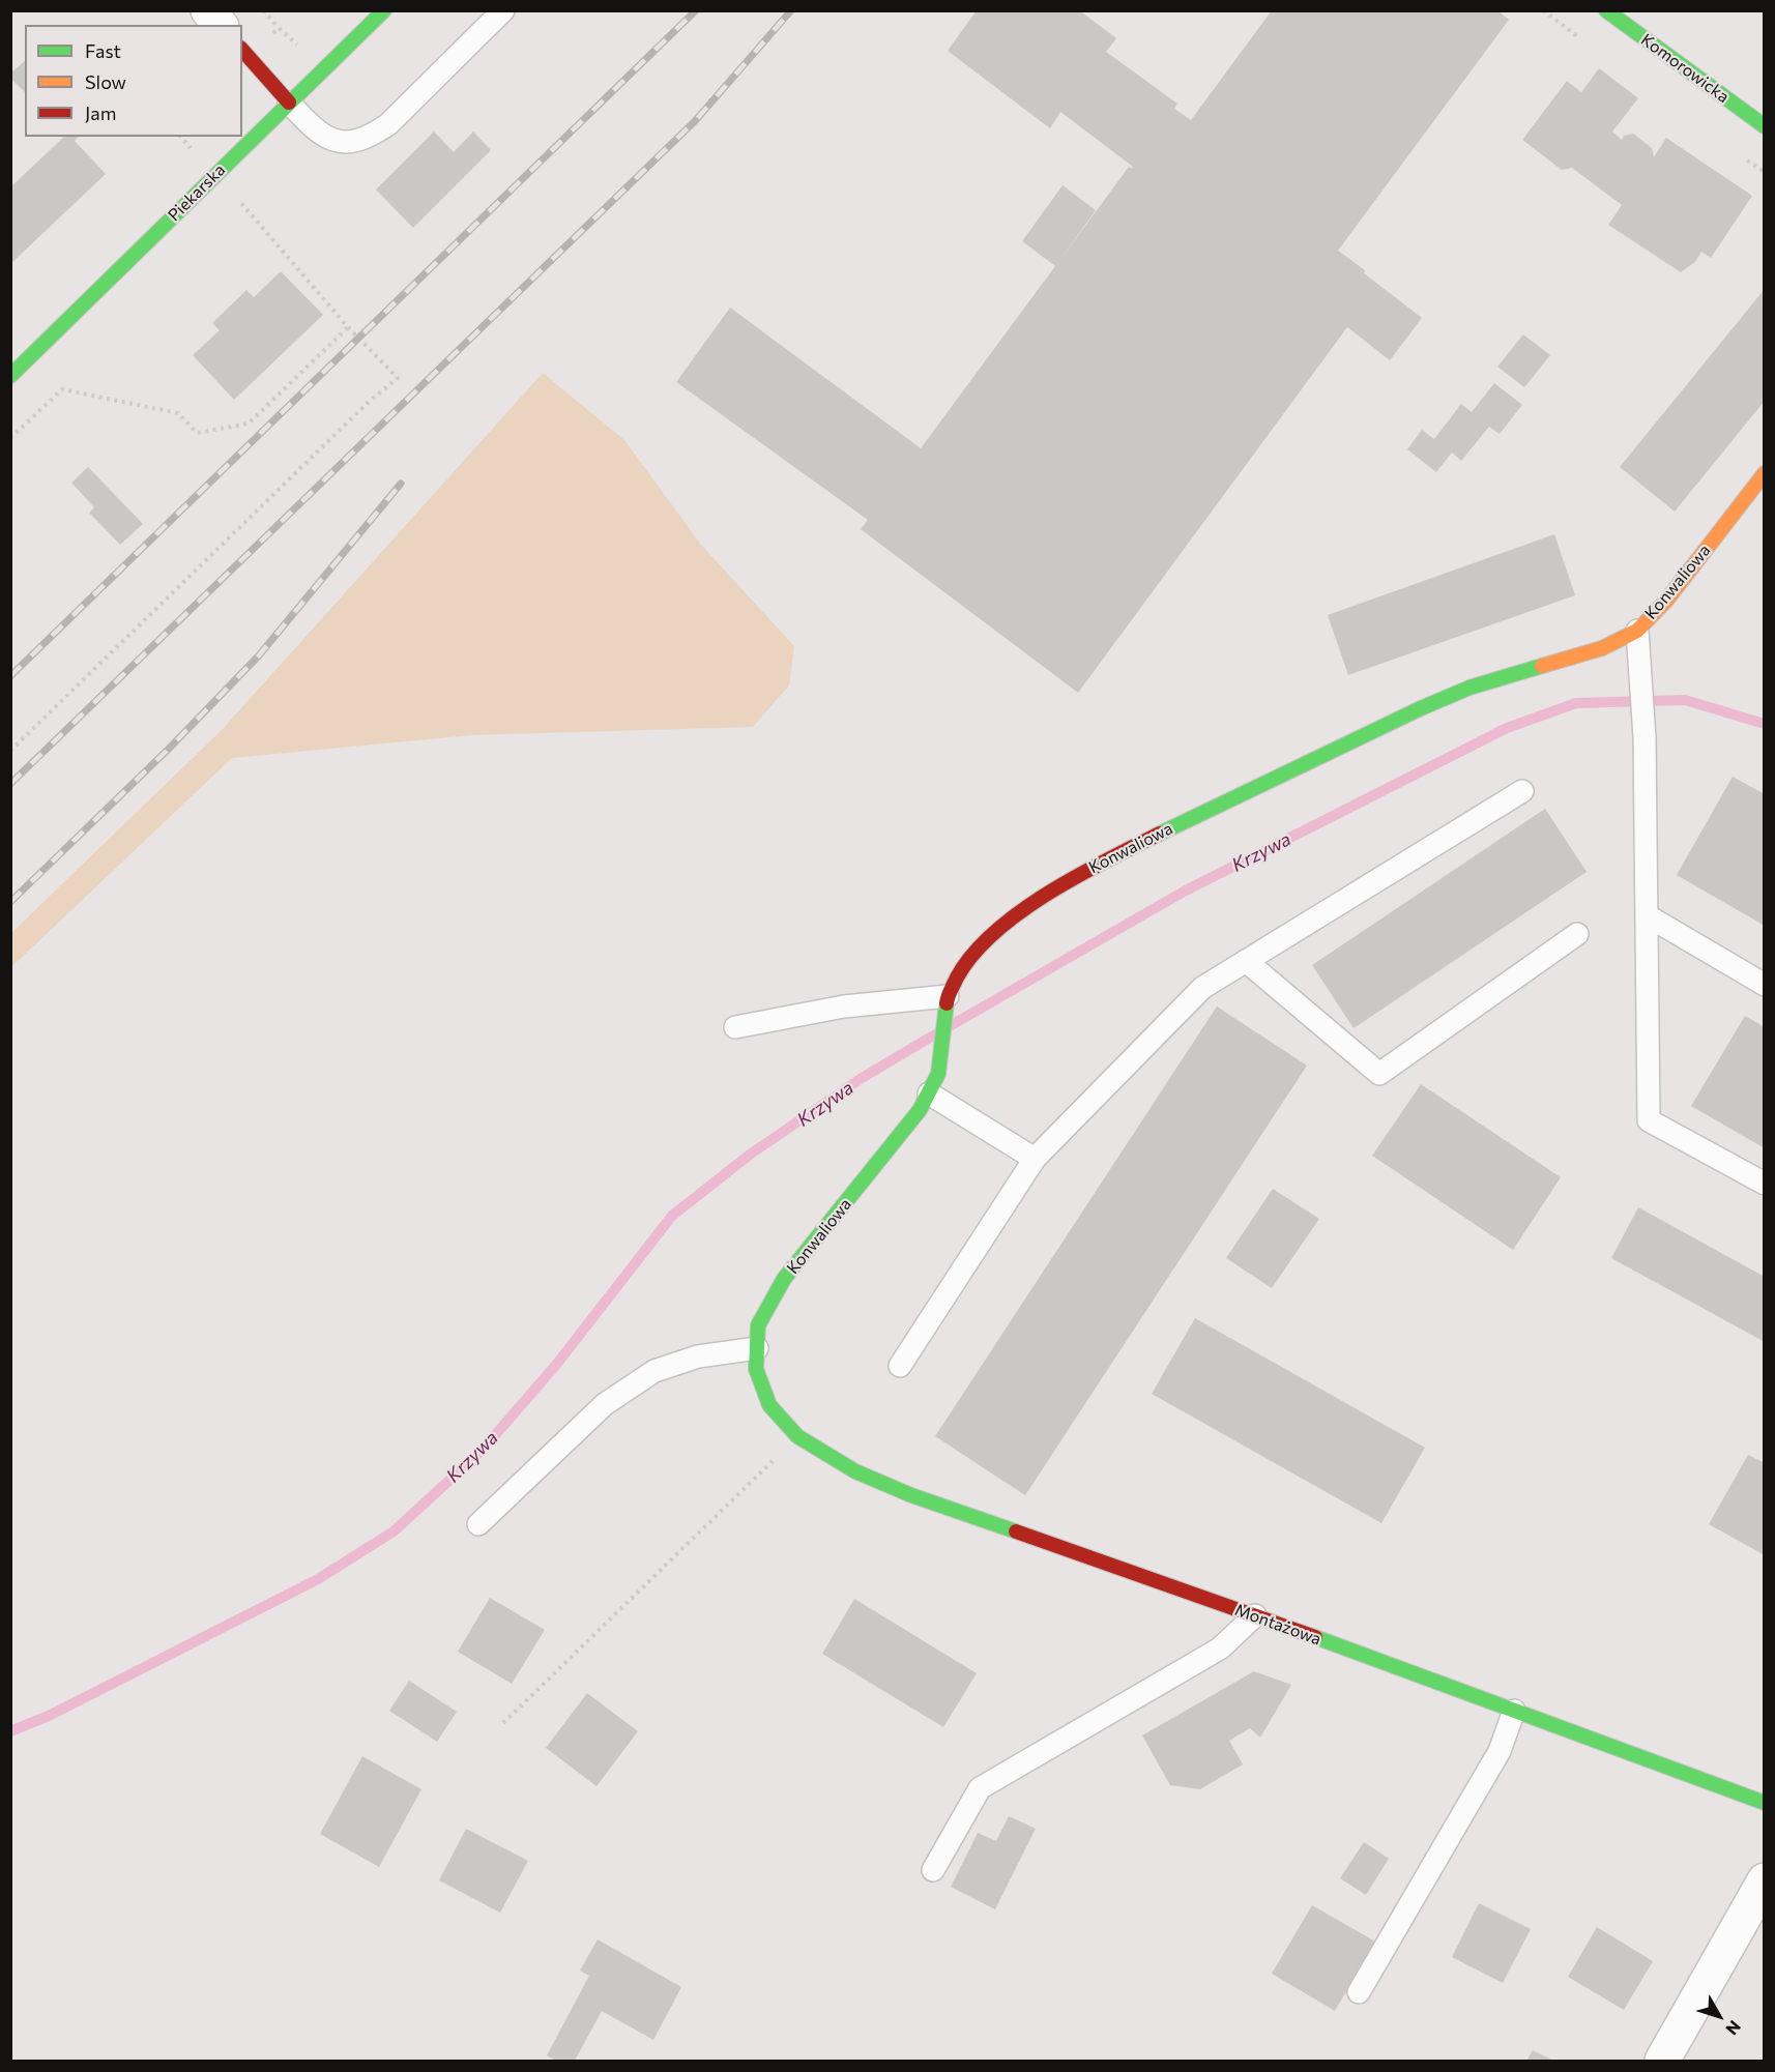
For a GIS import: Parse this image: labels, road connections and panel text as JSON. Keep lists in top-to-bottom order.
{
  "streets": {
    "street": [
      "Komorowicka",
      "Piekarska",
      "Konwaliowa",
      "Montażowa"
    ]
  },
  "crossings": [
    ["Konwaliowa", "Montażowa"]
  ],
  "water": ["Krzywa"],
  "legend": ["Fast", "Slow", "Jam"],
  "north": "bottom right"
}
